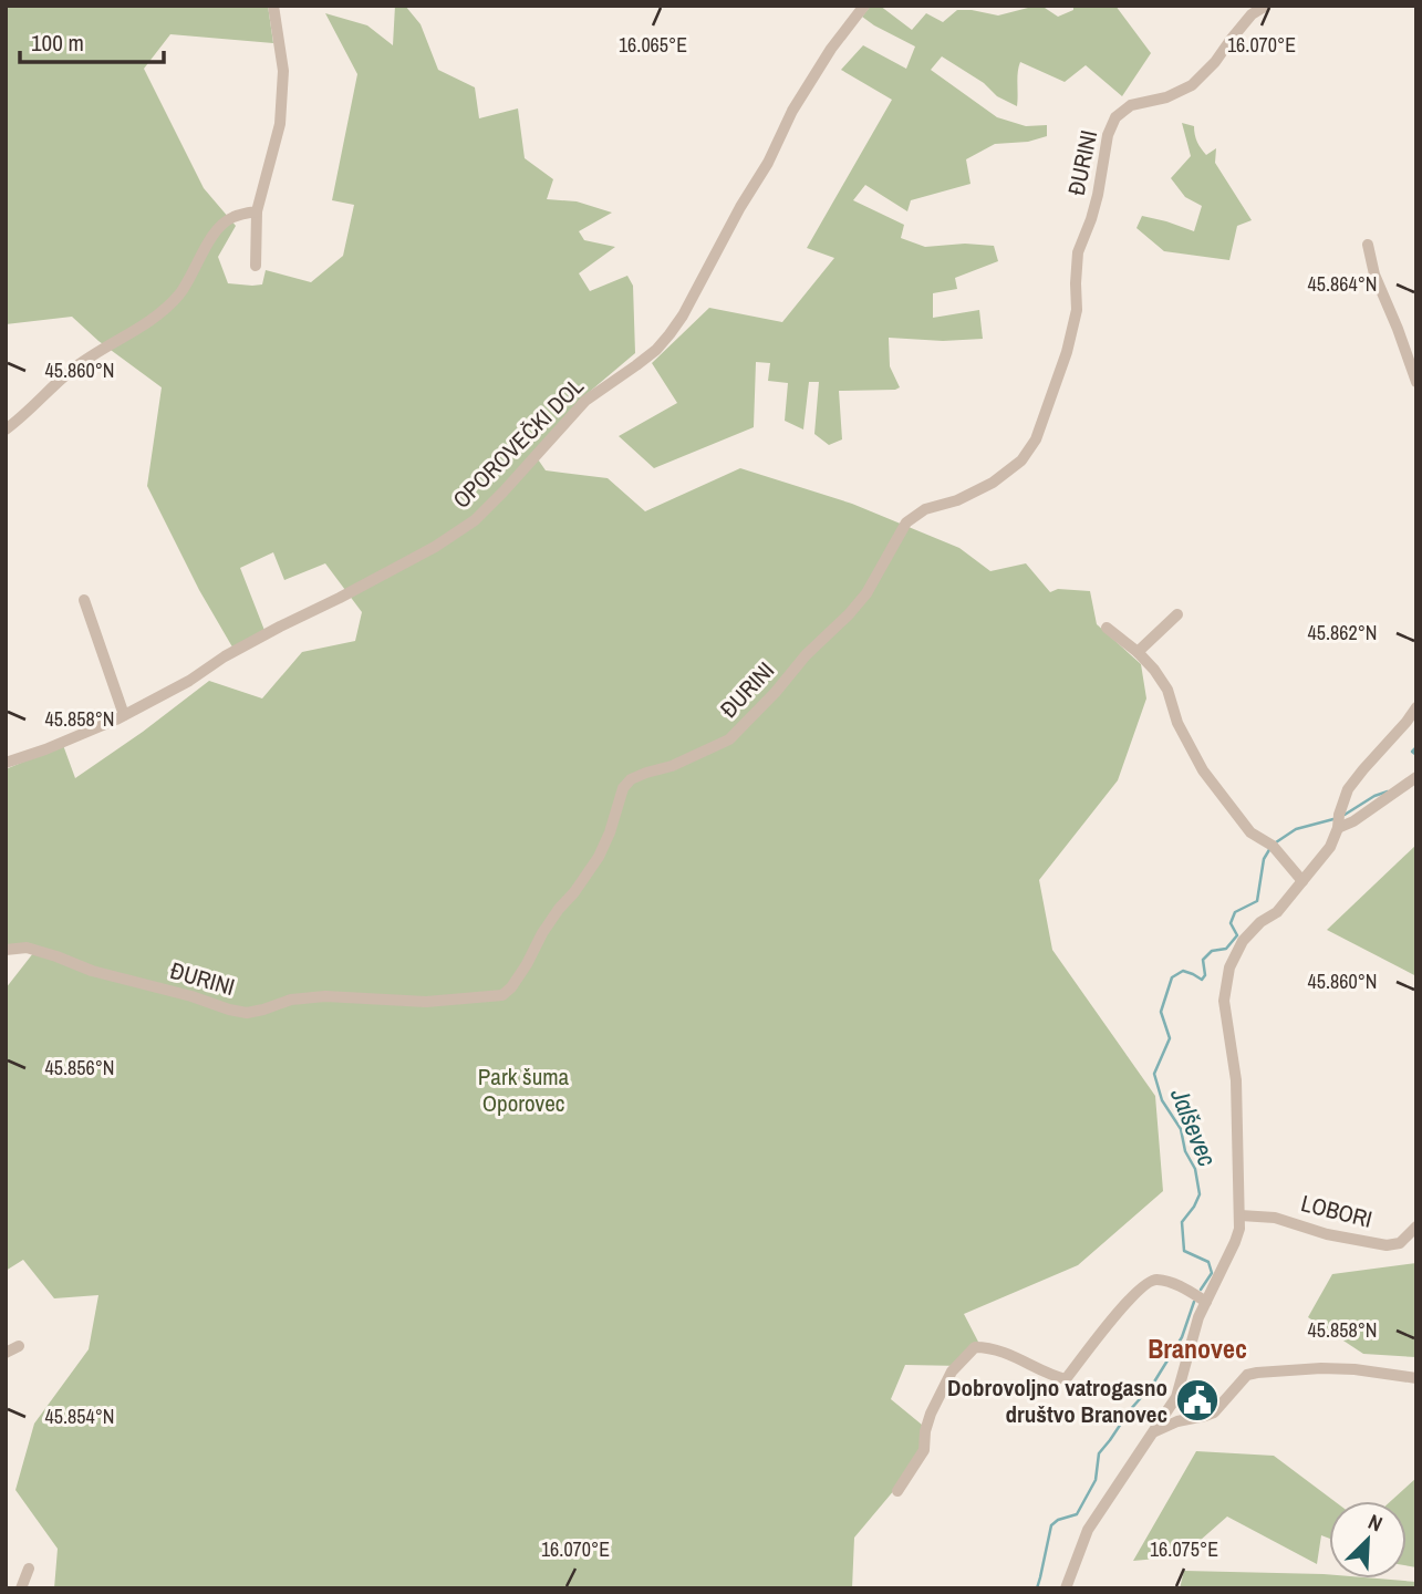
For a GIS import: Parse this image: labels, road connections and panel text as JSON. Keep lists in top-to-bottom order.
{
  "streets": {
    "street": ["ĐURINI", "OPOROVEČKI DOL", "LOBORI"]
  },
  "districts": ["Branovec"],
  "water": ["Jalševec"],
  "parks": ["Park šuma Oporovec"],
  "places": {
    "public building": ["Dobrovoljno vatrogasno društvo Branovec"]
  },
  "scale_bar": "100 m",
  "north": "top right",
  "coordinates": [
    "16.065°E",
    "16.070°E",
    "45.864°N",
    "45.860°N",
    "45.862°N",
    "45.858°N",
    "45.856°N",
    "45.854°N",
    "16.075°E"
  ]
}
